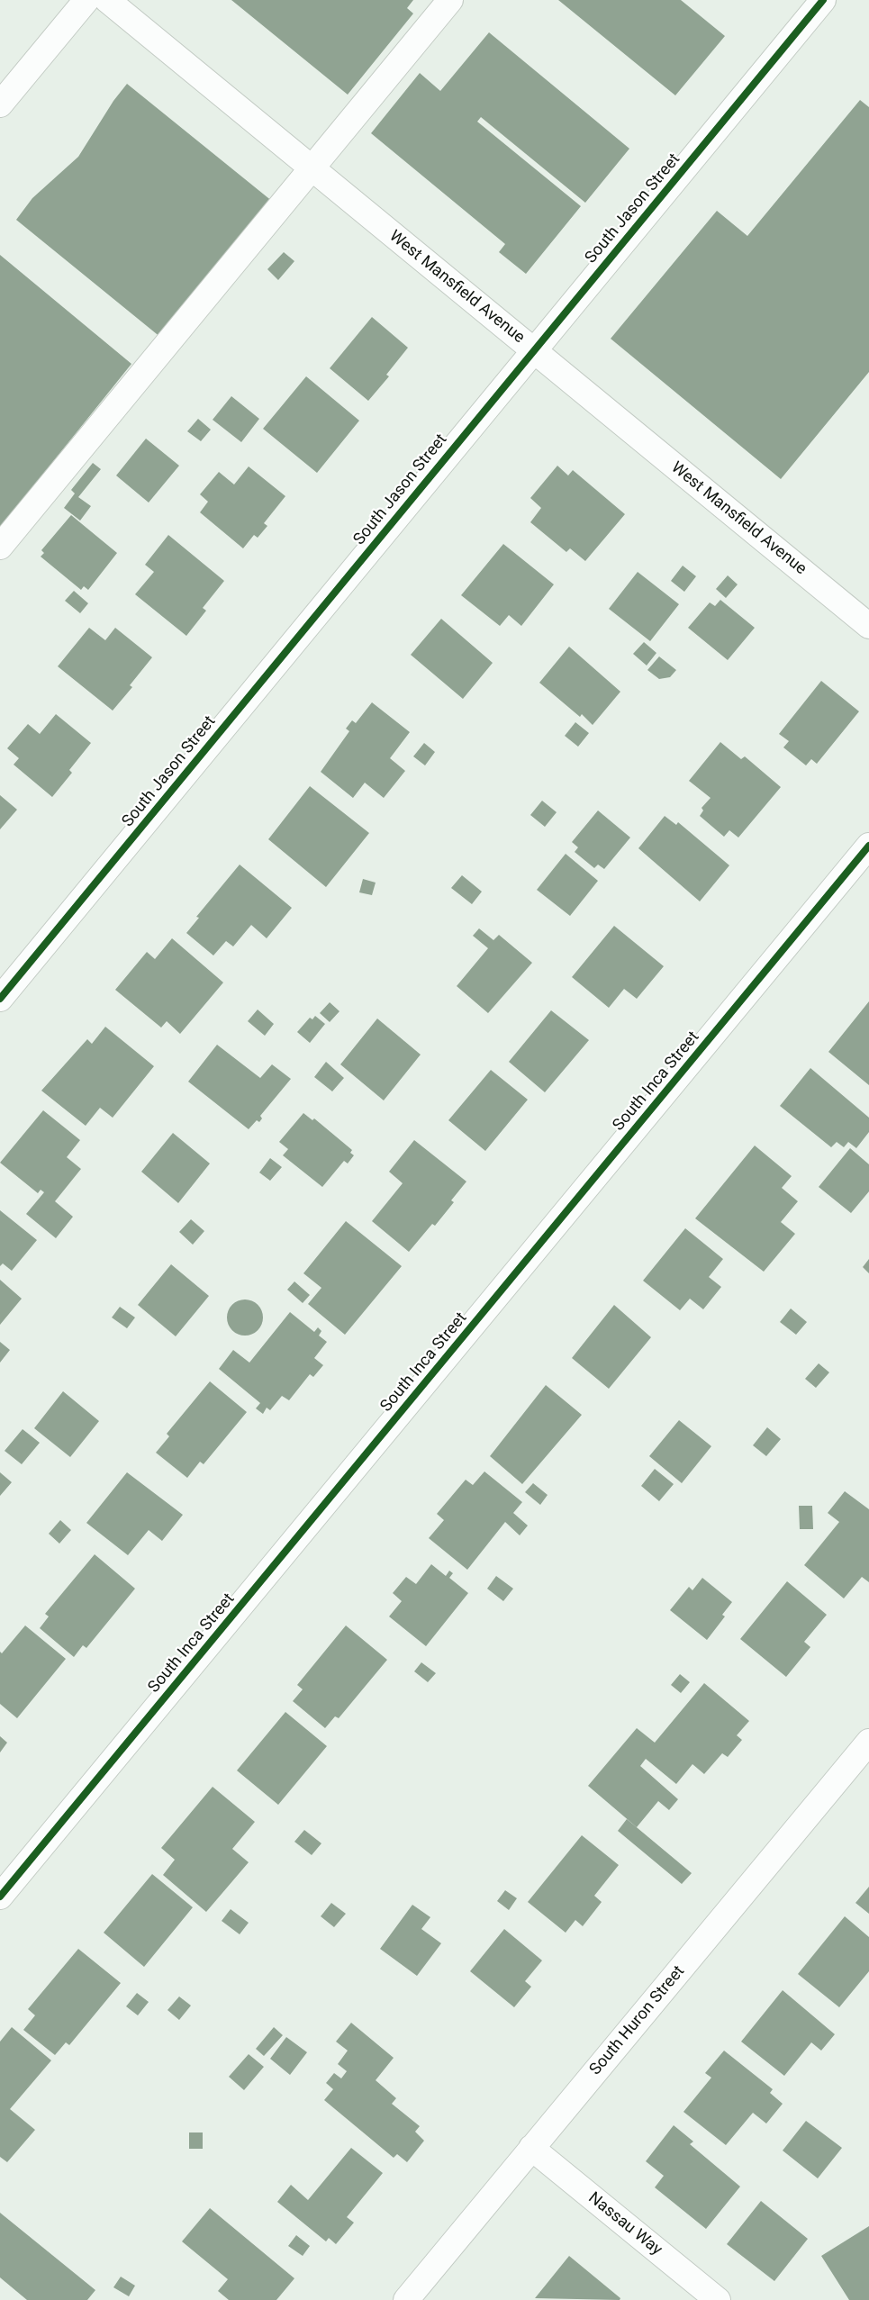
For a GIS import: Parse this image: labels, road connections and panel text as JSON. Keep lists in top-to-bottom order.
{
  "streets": {
    "street": [
      "South Jason Street",
      "West Mansfield Avenue",
      "South Inca Street",
      "South Huron Street",
      "Nassau Way"
    ]
  },
  "crossings": [
    ["South Jason Street", "West Mansfield Avenue"],
    ["South Huron Street", "Nassau Way"]
  ]
}
